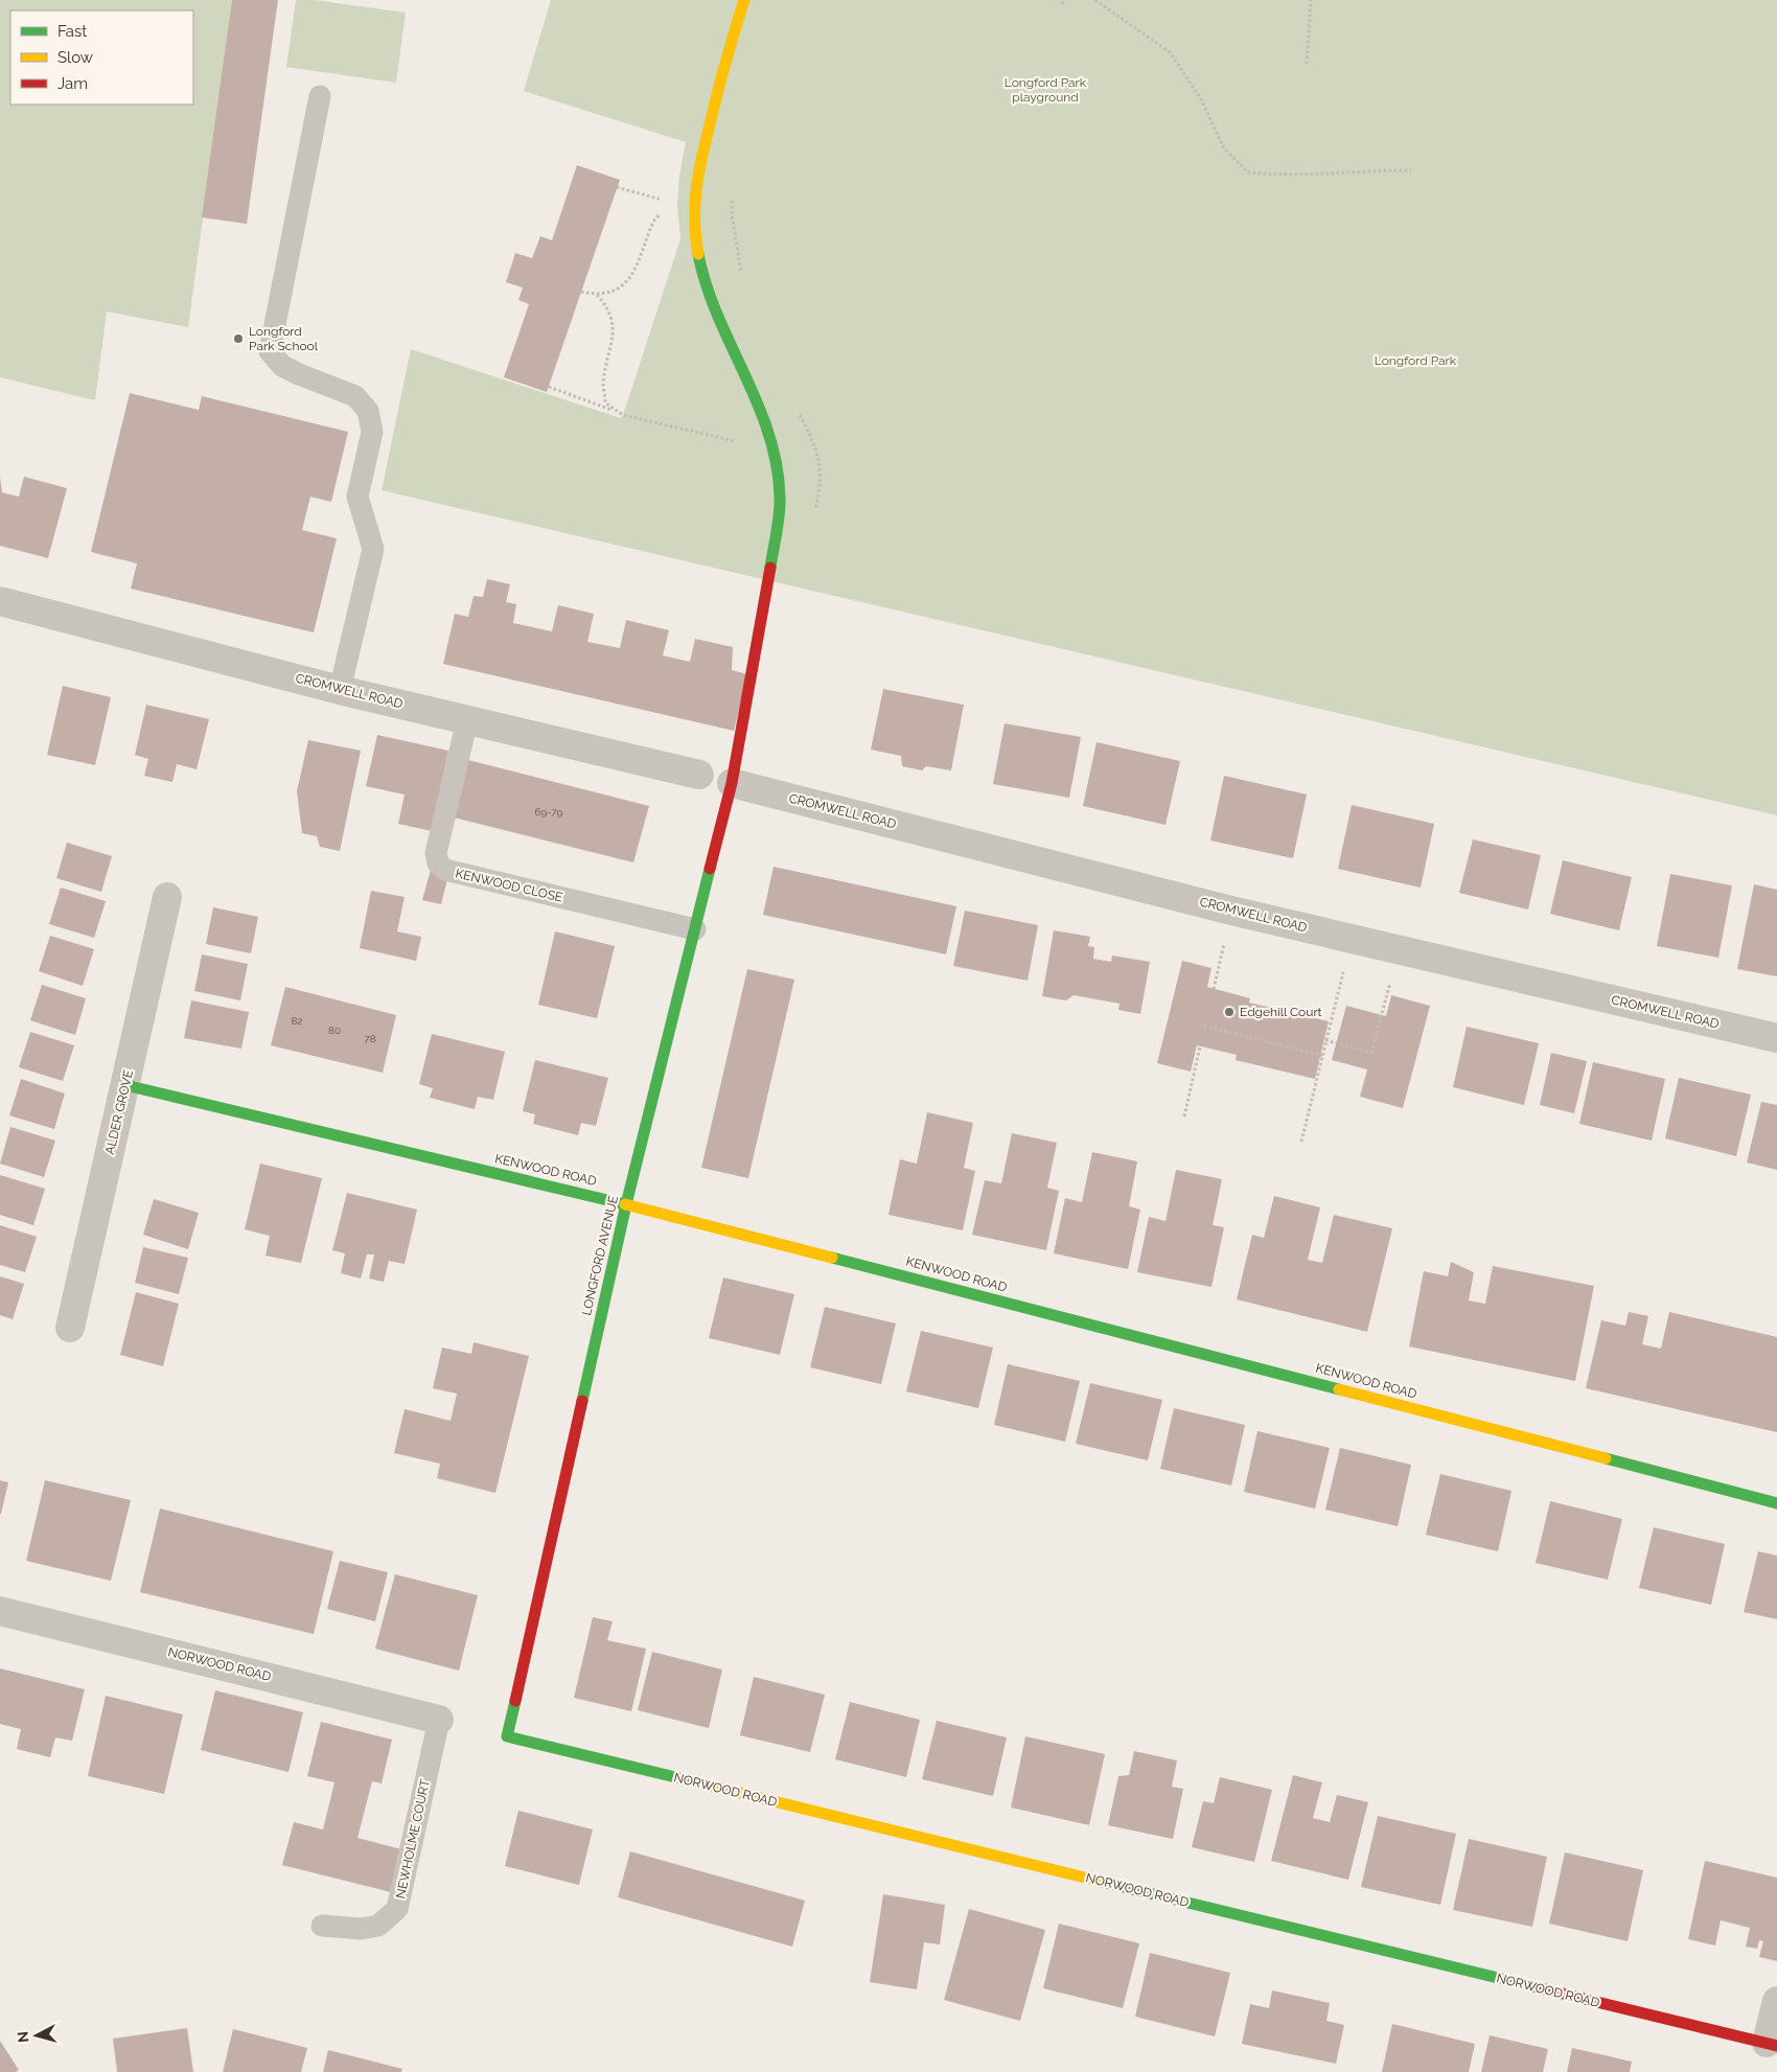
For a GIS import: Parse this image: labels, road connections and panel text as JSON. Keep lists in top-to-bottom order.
{
  "streets": {
    "street": [
      "CROMWELL ROAD",
      "ALDER GROVE",
      "KENWOOD ROAD",
      "LONGFORD AVENUE",
      "NORWOOD ROAD"
    ],
    "lane": ["KENWOOD CLOSE", "NEWHOLME COURT"]
  },
  "crossings": [
    ["CROMWELL ROAD", "KENWOOD CLOSE"],
    ["CROMWELL ROAD", "LONGFORD AVENUE"],
    ["KENWOOD CLOSE", "LONGFORD AVENUE"],
    ["ALDER GROVE", "KENWOOD ROAD"],
    ["KENWOOD ROAD", "LONGFORD AVENUE"],
    ["LONGFORD AVENUE", "NORWOOD ROAD"],
    ["NORWOOD ROAD", "NEWHOLME COURT"]
  ],
  "parks": ["Longford Park playground", "Longford Park"],
  "places": ["Longford Park School", "Edgehill Court"],
  "house_numbers": [
    "69-79",
    "82",
    "80",
    "78"
  ],
  "legend": ["Fast", "Slow", "Jam"],
  "north": "left"
}
